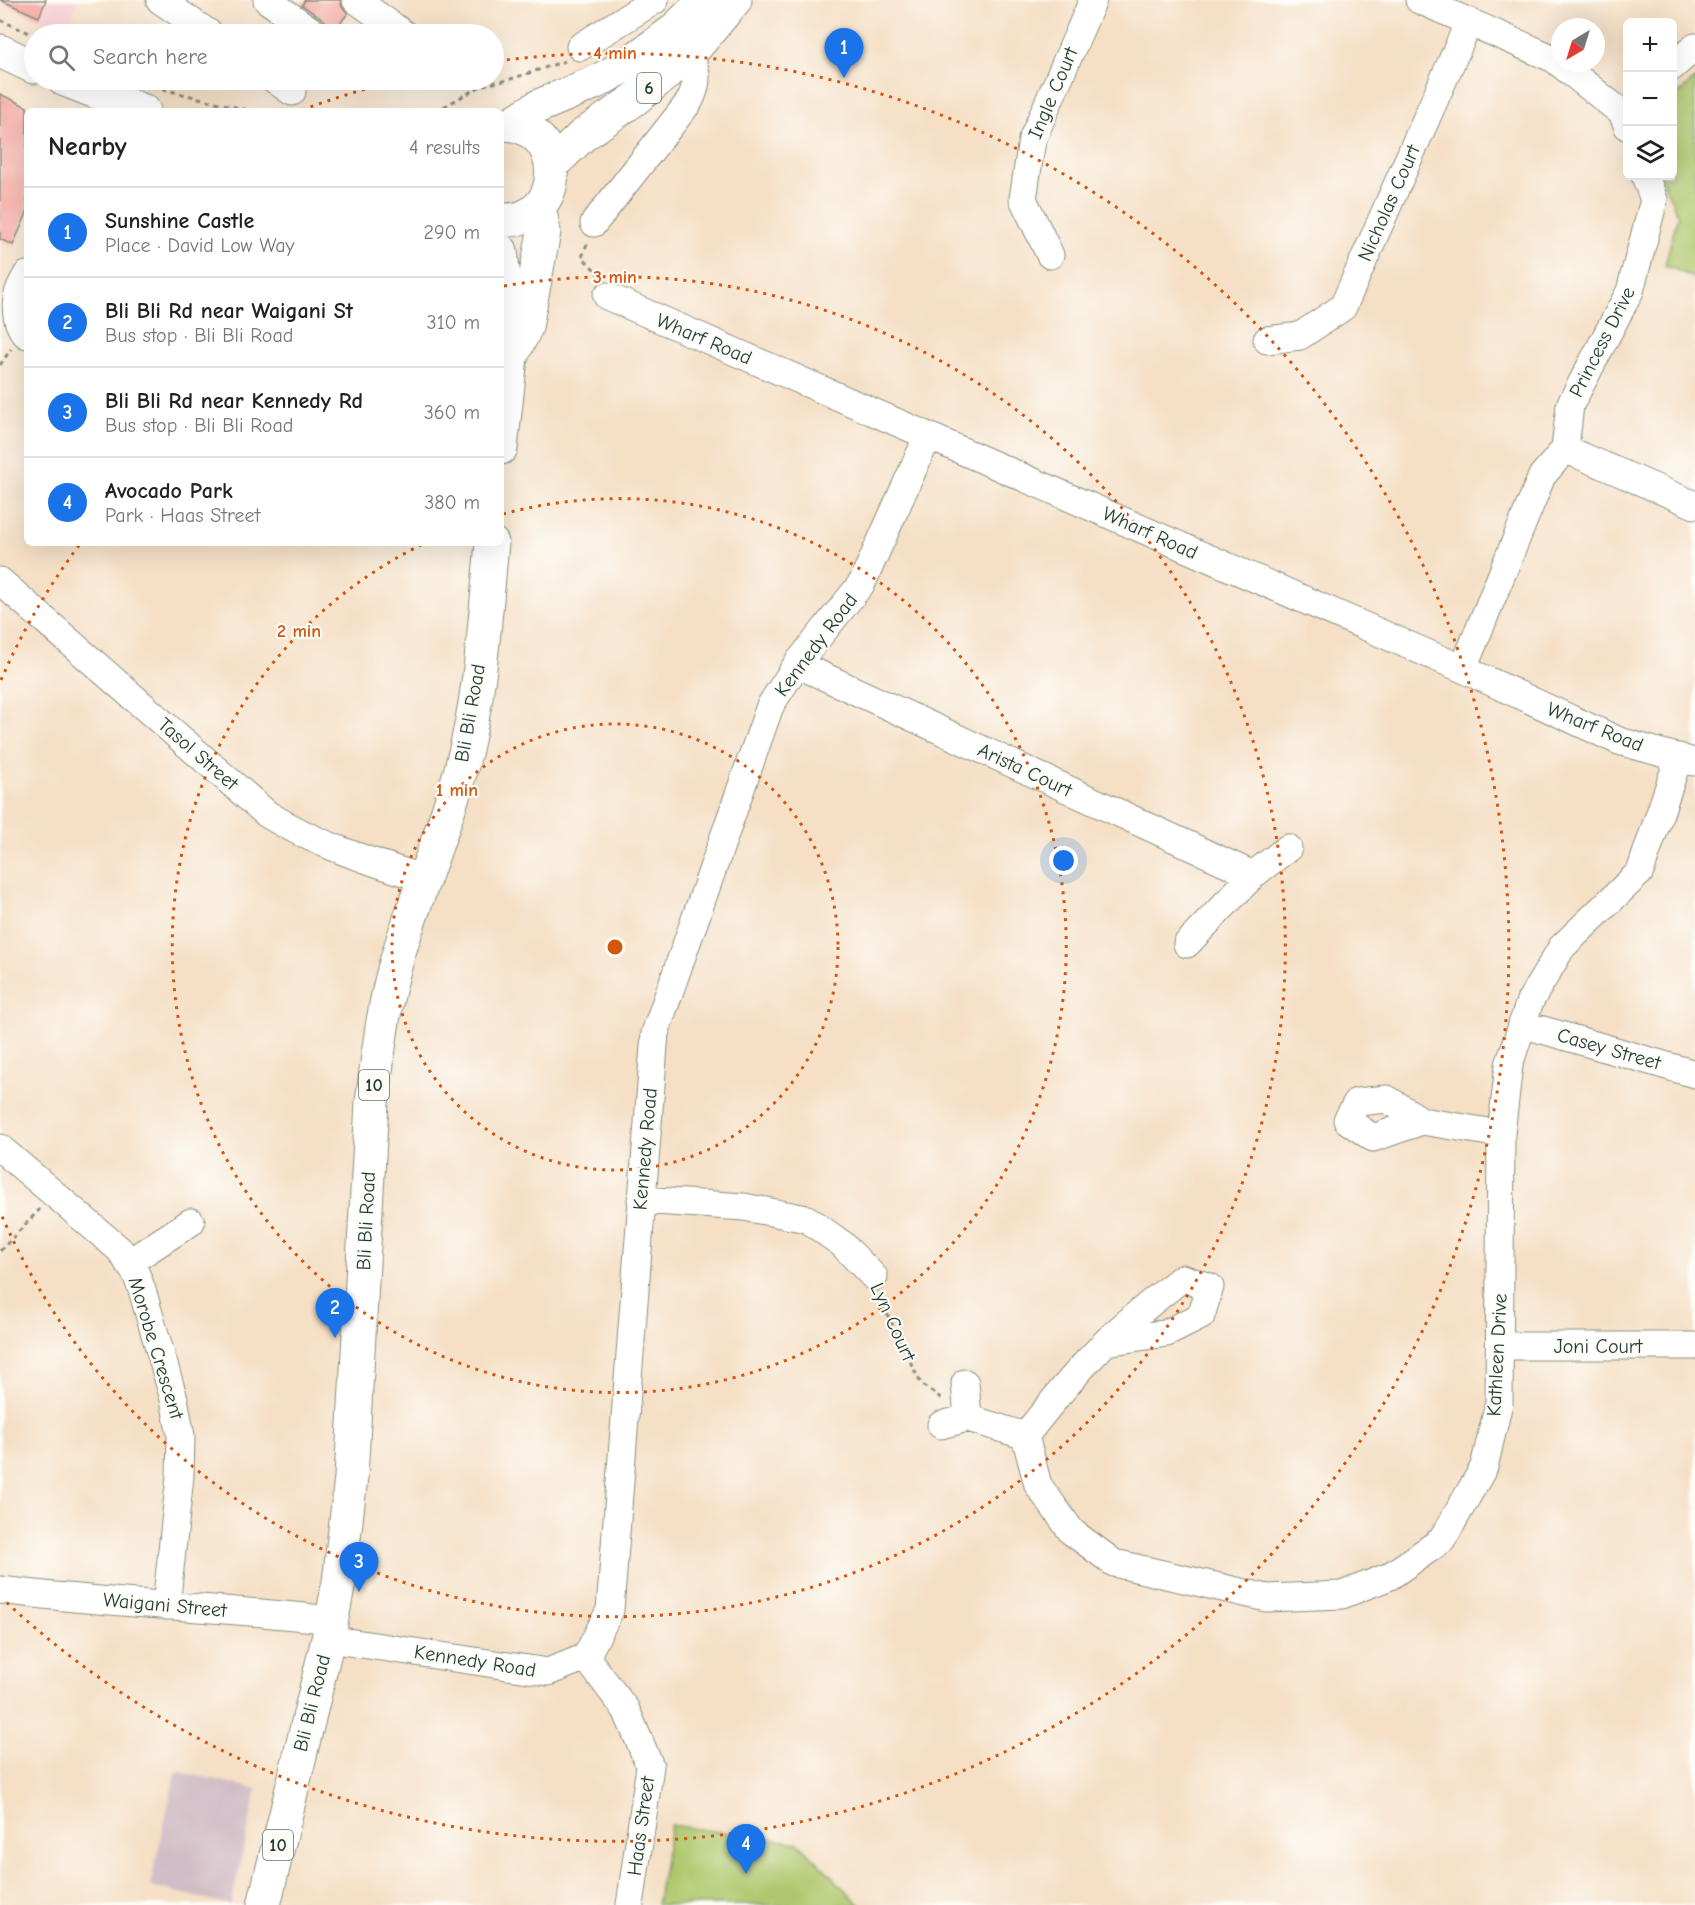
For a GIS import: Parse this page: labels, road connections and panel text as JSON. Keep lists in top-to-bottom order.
{
  "streets": {
    "main road": ["6", "Bli Bli Road", "10"],
    "street": [
      "Ingle Court",
      "Nicholas Court",
      "Wharf Road",
      "Princess Drive",
      "Kennedy Road",
      "Tasol Street",
      "Arista Court",
      "Casey Street",
      "Lyn Court",
      "Joni Court",
      "Morobe Crescent",
      "Kathleen Drive",
      "Waigani Street",
      "Haas Street"
    ]
  },
  "crossings": [
    ["Wharf Road", "Kennedy Road"],
    ["Wharf Road", "Kathleen Drive"],
    ["Kennedy Road", "Bli Bli Road"],
    ["Kennedy Road", "Arista Court"],
    ["Kennedy Road", "Lyn Court"],
    ["Kennedy Road", "Waigani Street"],
    ["Kennedy Road", "Haas Street"],
    ["Bli Bli Road", "Tasol Street"],
    ["Bli Bli Road", "Waigani Street"],
    ["Casey Street", "Kathleen Drive"],
    ["Joni Court", "Kathleen Drive"],
    ["Morobe Crescent", "Waigani Street"]
  ],
  "north": "bottom left",
  "page": {
    "map_buttons": ["+", "−"],
    "search": "Search here",
    "pins": [
      "1",
      "2",
      "3",
      "4"
    ],
    "heading": ["Nearby", "4 results"],
    "list": [
      {
        "mark": "1",
        "name": "Sunshine Castle",
        "note": "Place · David Low Way",
        "value": "290 m"
      },
      {
        "mark": "2",
        "name": "Bli Bli Rd near Waigani St",
        "note": "Bus stop · Bli Bli Road",
        "value": "310 m"
      },
      {
        "mark": "3",
        "name": "Bli Bli Rd near Kennedy Rd",
        "note": "Bus stop · Bli Bli Road",
        "value": "360 m"
      },
      {
        "mark": "4",
        "name": "Avocado Park",
        "note": "Park · Haas Street",
        "value": "380 m"
      }
    ]
  },
  "rings": [
    "4 min",
    "3 min",
    "2 min",
    "1 min"
  ]
}
